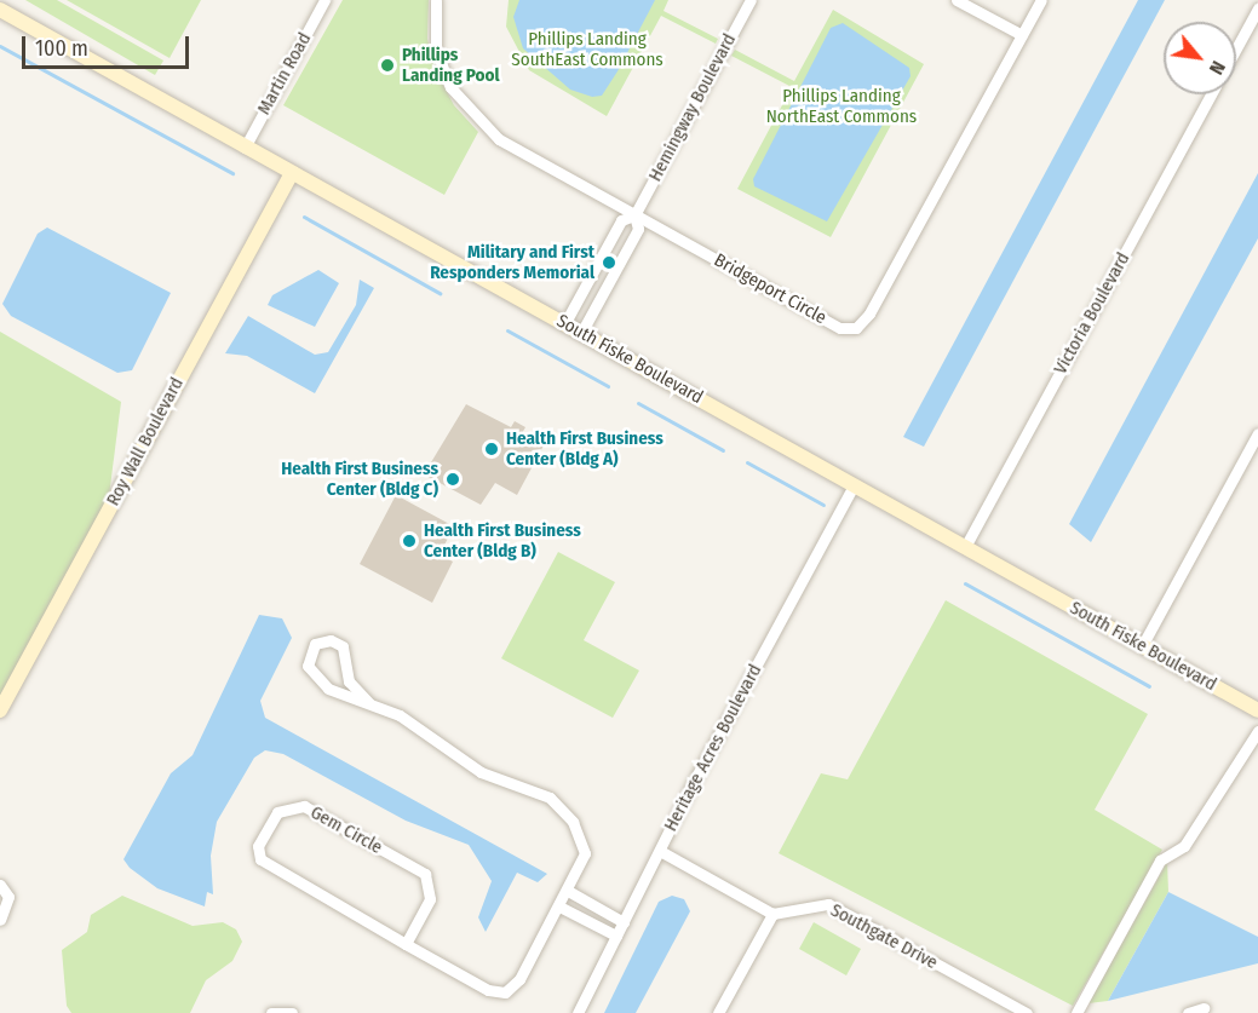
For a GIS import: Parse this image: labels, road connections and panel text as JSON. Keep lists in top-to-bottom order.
{
  "streets": {
    "main road": ["South Fiske Boulevard", "Roy Wall Boulevard"],
    "street": [
      "Martin Road",
      "Hemingway Boulevard",
      "Bridgeport Circle",
      "Victoria Boulevard",
      "Heritage Acres Boulevard",
      "Gem Circle",
      "Southgate Drive"
    ]
  },
  "crossings": [
    ["Martin Road", "South Fiske Boulevard"],
    ["Hemingway Boulevard", "Bridgeport Circle"],
    ["Hemingway Boulevard", "South Fiske Boulevard"],
    ["Victoria Boulevard", "South Fiske Boulevard"],
    ["South Fiske Boulevard", "Roy Wall Boulevard"],
    ["South Fiske Boulevard", "Heritage Acres Boulevard"]
  ],
  "parks": ["Phillips Landing SouthEast Commons", "Phillips Landing NorthEast Commons"],
  "places": [
    "Phillips Landing Pool",
    "Military and First Responders Memorial",
    "Health First Business Center (Bldg A)",
    "Health First Business Center (Bldg C)",
    "Health First Business Center (Bldg B)"
  ],
  "scale_bar": "100 m",
  "north": "bottom right"
}
